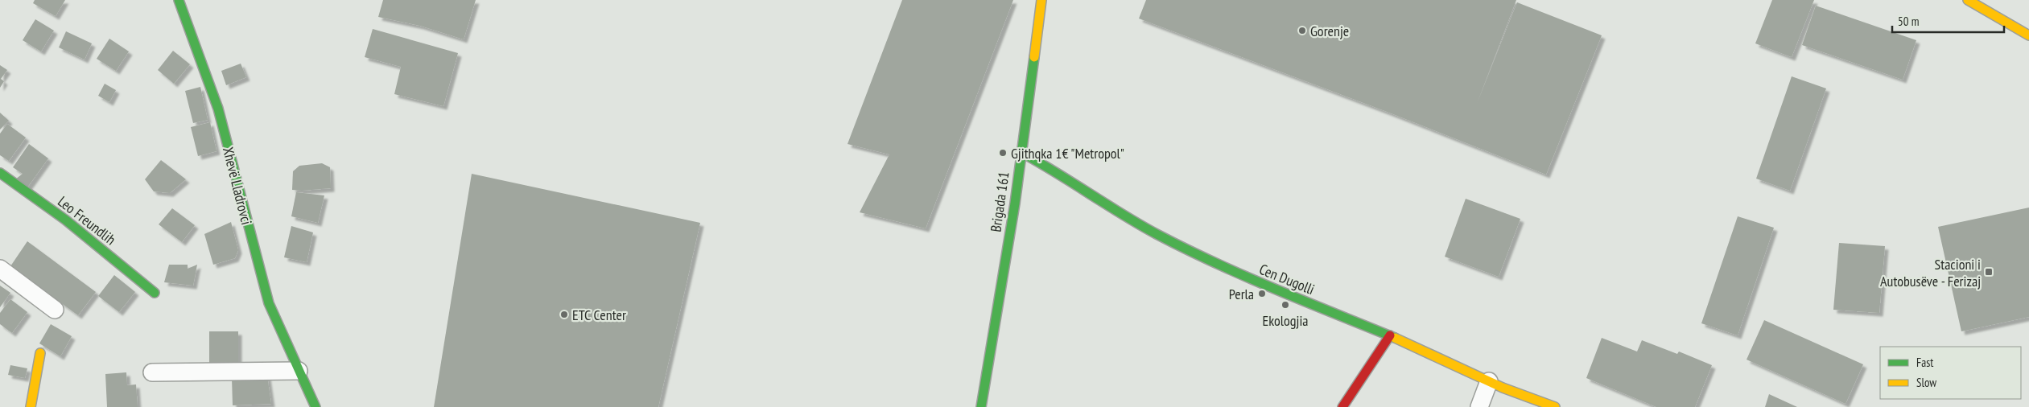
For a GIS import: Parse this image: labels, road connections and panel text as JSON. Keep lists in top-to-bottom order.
{
  "streets": {
    "street": [
      "Xhevë Lladrovci",
      "Brigada 161",
      "Leo Freundlih",
      "Cen Dugolli"
    ]
  },
  "crossings": [
    ["Brigada 161", "Cen Dugolli"]
  ],
  "places": {
    "other": [
      "Gorenje",
      "Gjithqka 1€ \"Metropol\"",
      "Perla",
      "Ekologjia",
      "ETC Center"
    ],
    "transit": ["Stacioni i Autobusëve - Ferizaj"]
  },
  "legend": ["Fast", "Slow"],
  "scale_bar": "50 m"
}
